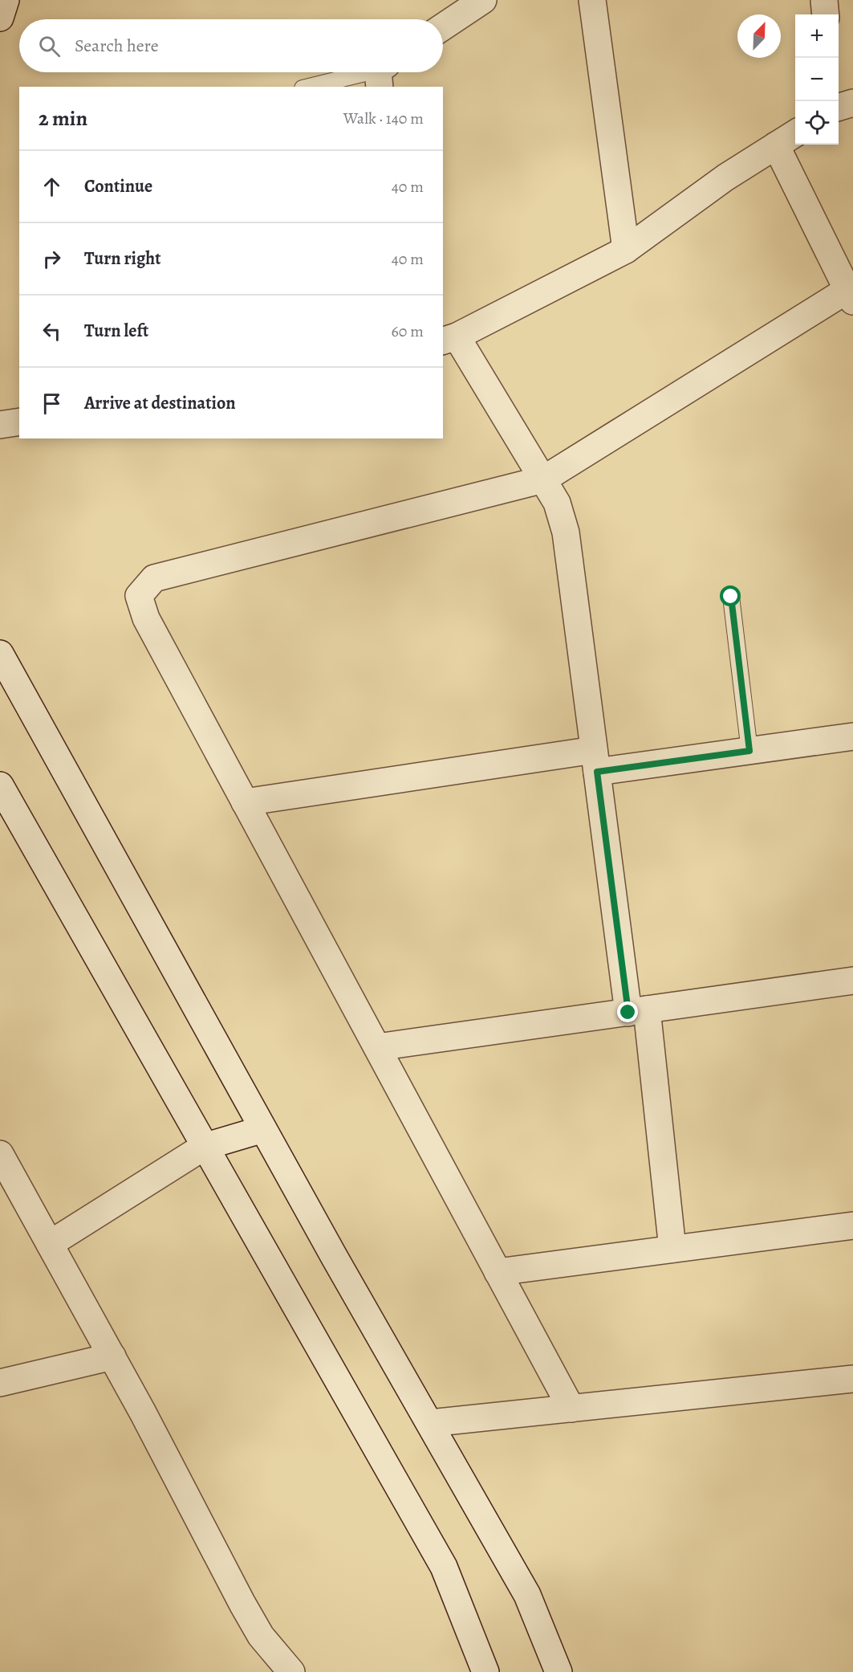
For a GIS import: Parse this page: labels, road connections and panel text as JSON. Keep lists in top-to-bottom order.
{
  "north": "top right",
  "page": {
    "map_buttons": ["+", "−"],
    "search": "Search here",
    "heading": ["2 min", "Walk · 140 m"],
    "list": [
      ["Continue", "40 m"],
      ["Turn right", "40 m"],
      ["Turn left", "60 m"],
      "Arrive at destination"
    ]
  }
}
